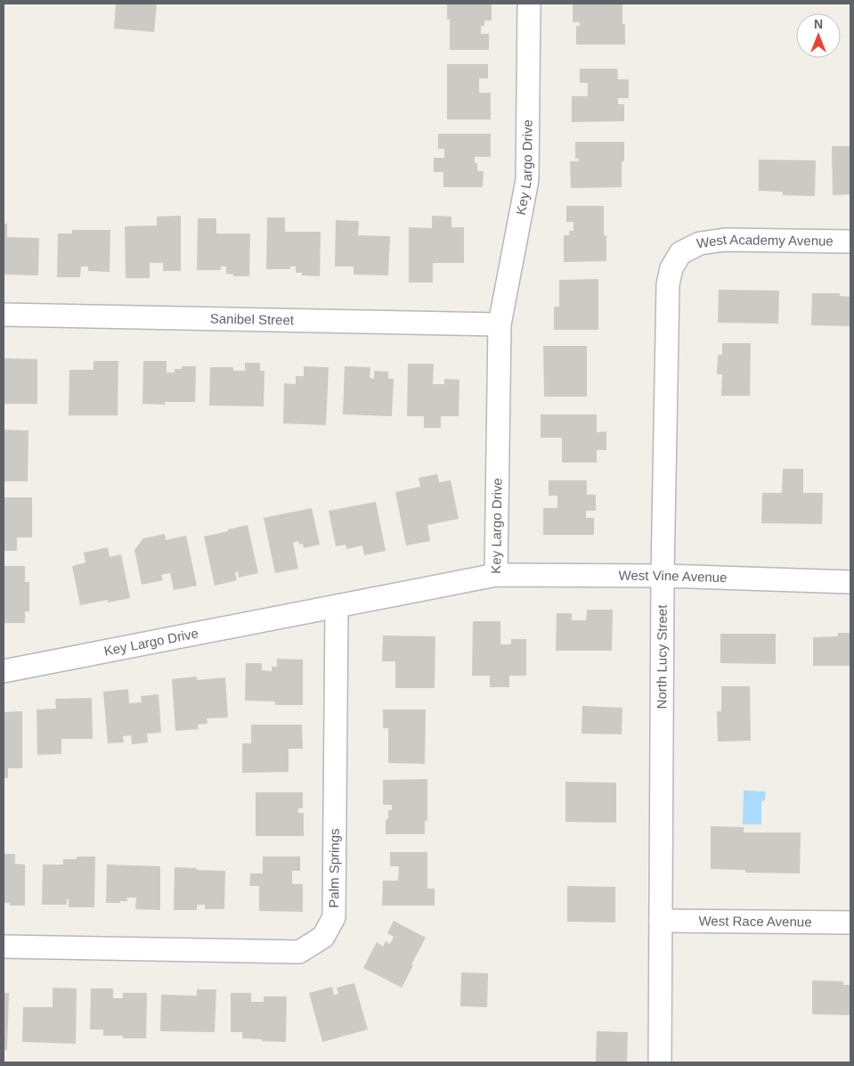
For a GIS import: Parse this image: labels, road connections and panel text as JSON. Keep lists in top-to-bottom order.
{
  "streets": {
    "street": [
      "Key Largo Drive",
      "West Academy Avenue",
      "Sanibel Street",
      "West Vine Avenue",
      "North Lucy Street",
      "Palm Springs",
      "West Race Avenue"
    ]
  },
  "crossings": [
    ["Key Largo Drive", "Sanibel Street"],
    ["Key Largo Drive", "West Vine Avenue"],
    ["Key Largo Drive", "Palm Springs"],
    ["West Academy Avenue", "North Lucy Street"],
    ["West Vine Avenue", "North Lucy Street"],
    ["North Lucy Street", "West Race Avenue"]
  ],
  "north": "top"
}
